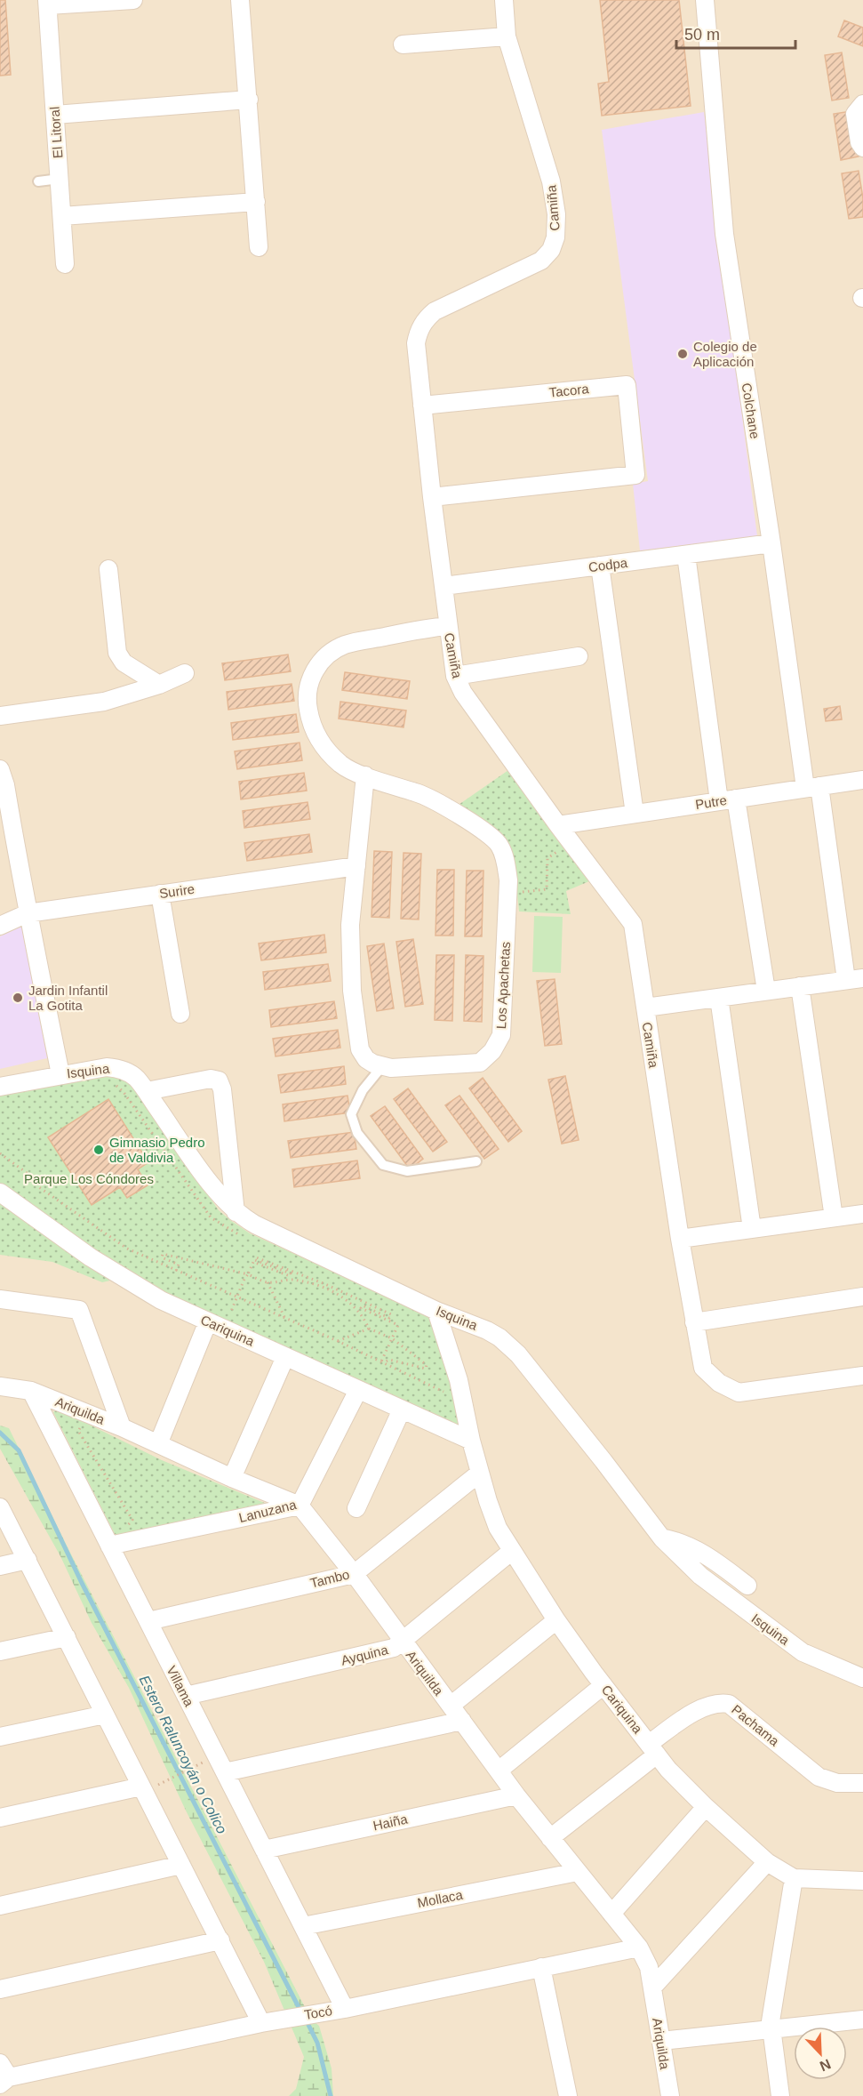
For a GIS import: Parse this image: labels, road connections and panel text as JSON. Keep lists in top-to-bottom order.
{
  "streets": {
    "street": [
      "El Litoral",
      "Camiña",
      "Tacora",
      "Colchane",
      "Codpa",
      "Putre",
      "Surire",
      "Los Apachetas",
      "Isquina",
      "Cariquina",
      "Ariquilda",
      "Lanuzana",
      "Tambo",
      "Ayquina",
      "Villama",
      "Pachama",
      "Haiña",
      "Mollaca",
      "Tocó"
    ]
  },
  "crossings": [
    ["Camiña", "Tacora"],
    ["Camiña", "Codpa"],
    ["Camiña", "Putre"],
    ["Camiña", "Los Apachetas"],
    ["Colchane", "Codpa"],
    ["Colchane", "Putre"],
    ["Isquina", "Cariquina"],
    ["Cariquina", "Lanuzana"],
    ["Cariquina", "Tambo"],
    ["Cariquina", "Ayquina"],
    ["Cariquina", "Pachama"],
    ["Ariquilda", "Lanuzana"],
    ["Ariquilda", "Tambo"],
    ["Ariquilda", "Ayquina"],
    ["Ariquilda", "Villama"],
    ["Ariquilda", "Pachama"],
    ["Ariquilda", "Haiña"],
    ["Ariquilda", "Mollaca"],
    ["Ariquilda", "Tocó"],
    ["Lanuzana", "Villama"],
    ["Tambo", "Villama"],
    ["Ayquina", "Villama"],
    ["Villama", "Haiña"],
    ["Villama", "Mollaca"],
    ["Villama", "Tocó"]
  ],
  "water": ["Estero Raluncoyán o Colico"],
  "parks": ["Parque Los Cóndores"],
  "places": ["Colegio de Aplicación", "Jardin Infantil La Gotita", "Gimnasio Pedro de Valdivia"],
  "scale_bar": "50 m",
  "north": "bottom right"
}
